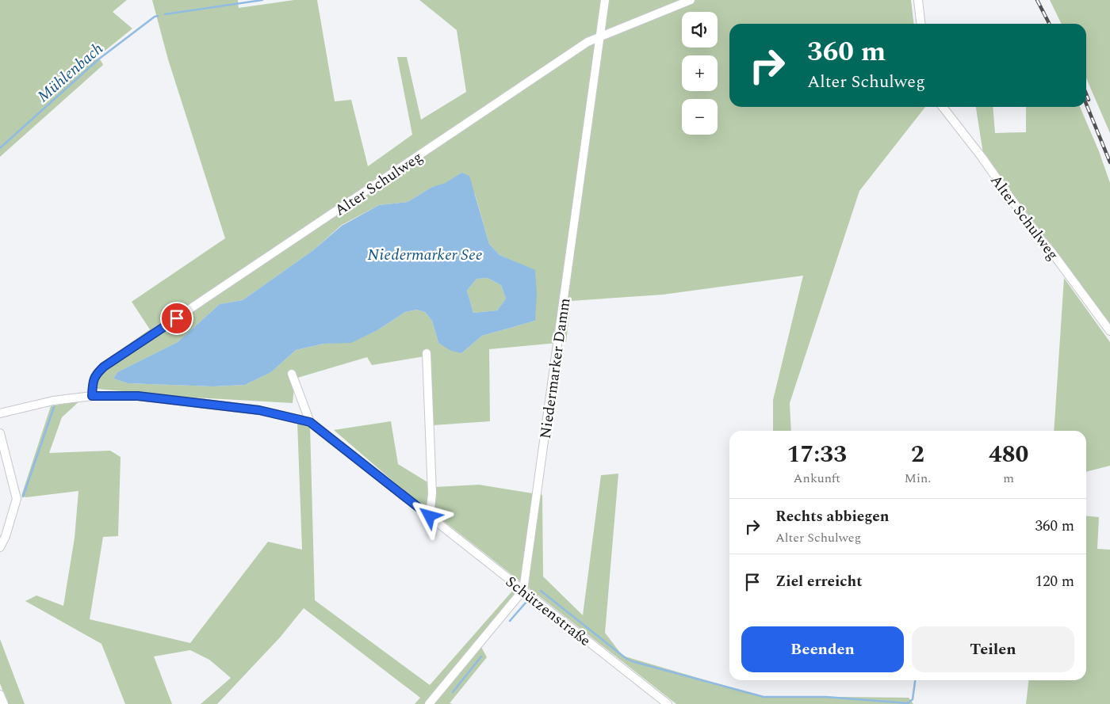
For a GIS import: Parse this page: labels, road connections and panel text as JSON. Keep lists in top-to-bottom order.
{
  "streets": {
    "street": ["Alter Schulweg", "Niedermarker Damm", "Schützenstraße"]
  },
  "crossings": [
    ["Alter Schulweg", "Niedermarker Damm"],
    ["Alter Schulweg", "Schützenstraße"],
    ["Niedermarker Damm", "Schützenstraße"]
  ],
  "water": ["Mühlenbach", "Niedermarker See"],
  "page": {
    "map_buttons": ["+", "−"],
    "turn": ["360 m", "Alter Schulweg"],
    "eta": [
      "17:33",
      "Ankunft",
      "2",
      "Min.",
      "480",
      "m"
    ],
    "list": [
      {
        "name": "Rechts abbiegen",
        "note": "Alter Schulweg",
        "value": "360 m"
      },
      {
        "name": "Ziel erreicht",
        "value": "120 m"
      }
    ],
    "buttons": ["Beenden", "Teilen"]
  }
}
